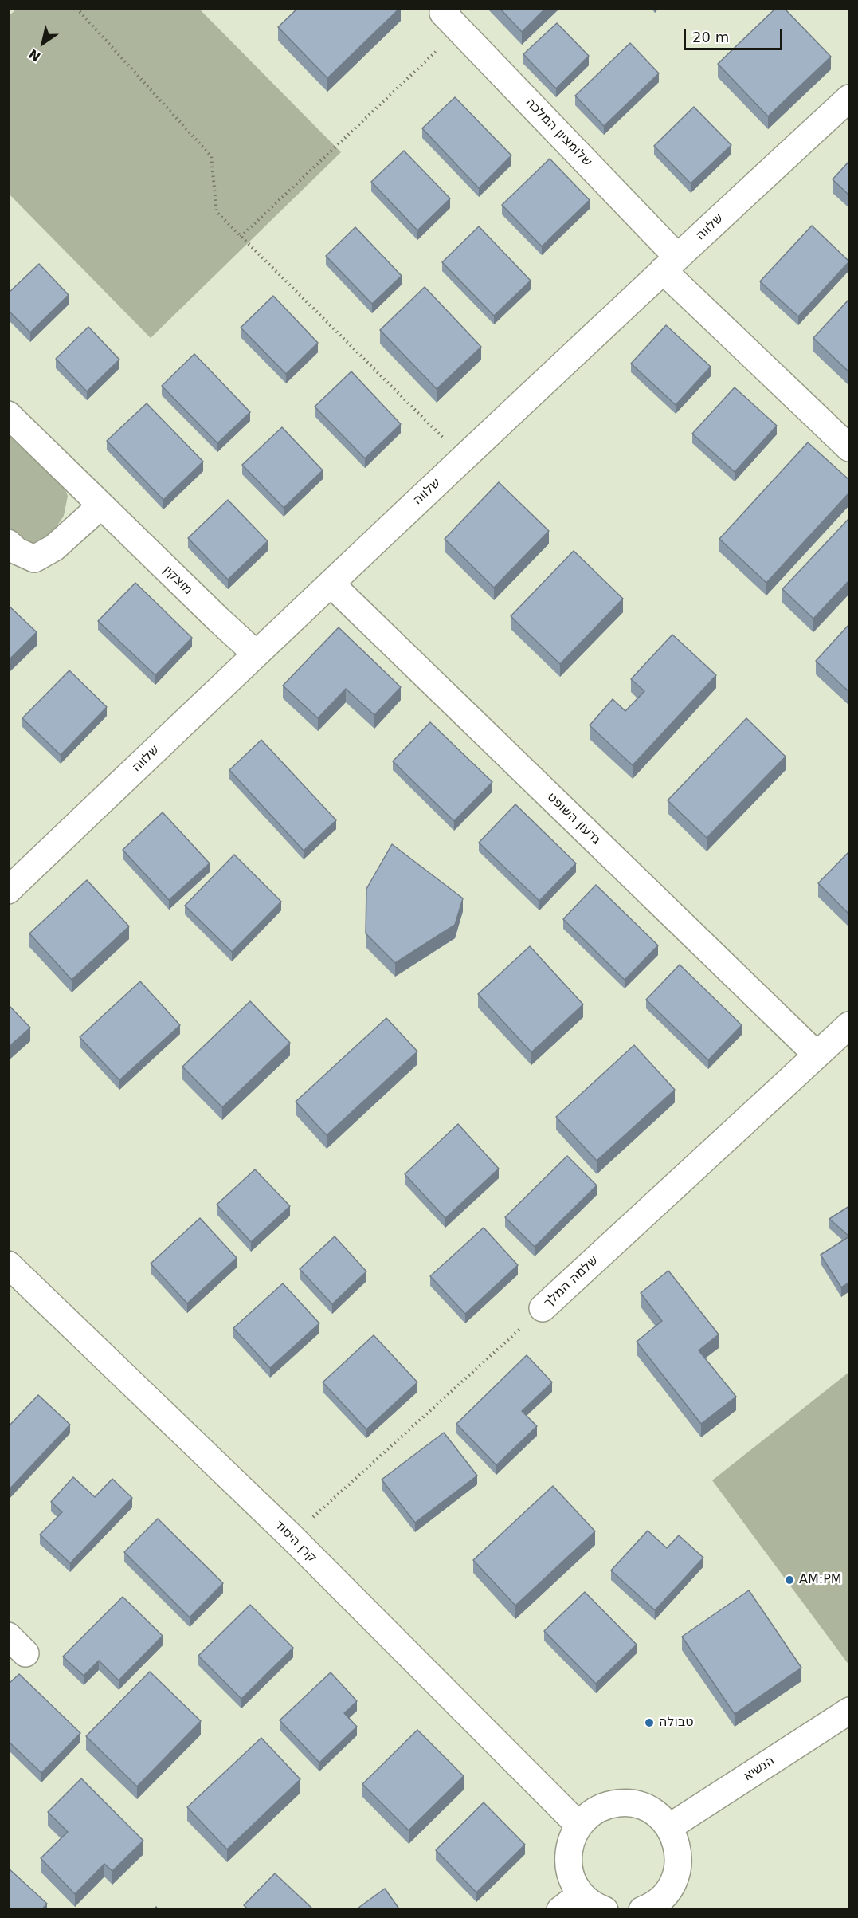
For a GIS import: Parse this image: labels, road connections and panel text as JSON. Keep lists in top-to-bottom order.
{
  "streets": {
    "street": [
      "שלומציון המלכה",
      "שלווה",
      "מוצקין",
      "גדעון השופט",
      "שלמה המלך",
      "קרן היסוד",
      "הנשיא"
    ]
  },
  "crossings": [
    ["שלומציון המלכה", "שלווה"],
    ["שלווה", "מוצקין"],
    ["שלווה", "גדעון השופט"],
    ["גדעון השופט", "שלמה המלך"],
    ["שלמה המלך", "קרן היסוד"]
  ],
  "places": ["AM:PM", "טבולה"],
  "scale_bar": "20 m",
  "north": "bottom left"
}
